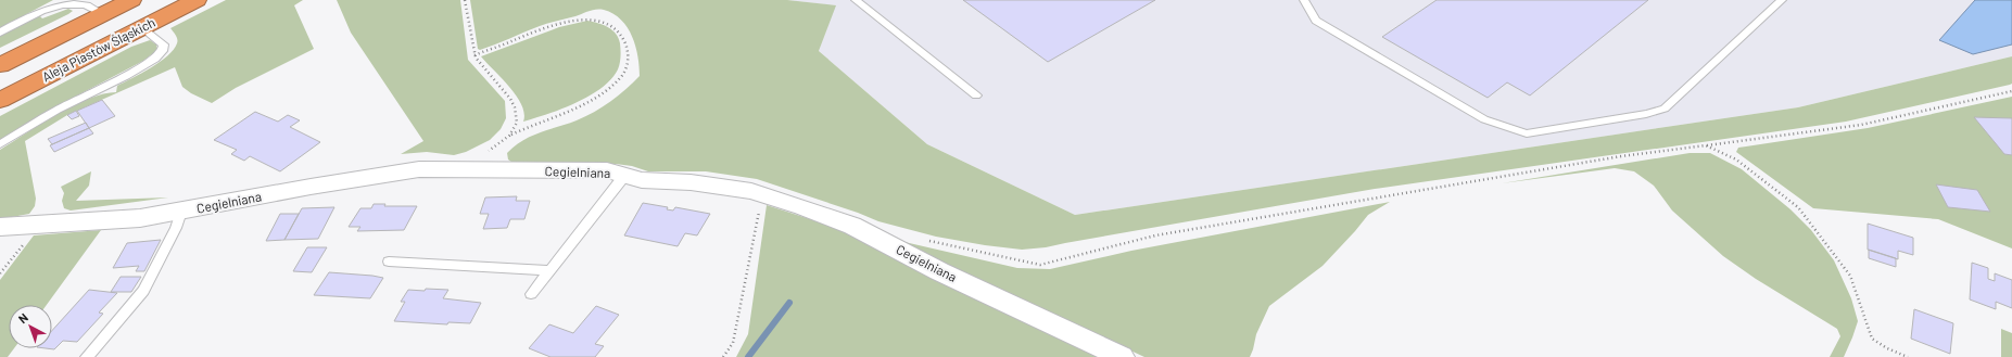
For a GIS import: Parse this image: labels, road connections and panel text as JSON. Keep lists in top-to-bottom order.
{
  "streets": {
    "highway": ["Aleja Piastów Śląskich"],
    "street": ["Cegielniana"]
  },
  "north": "top left"
}
